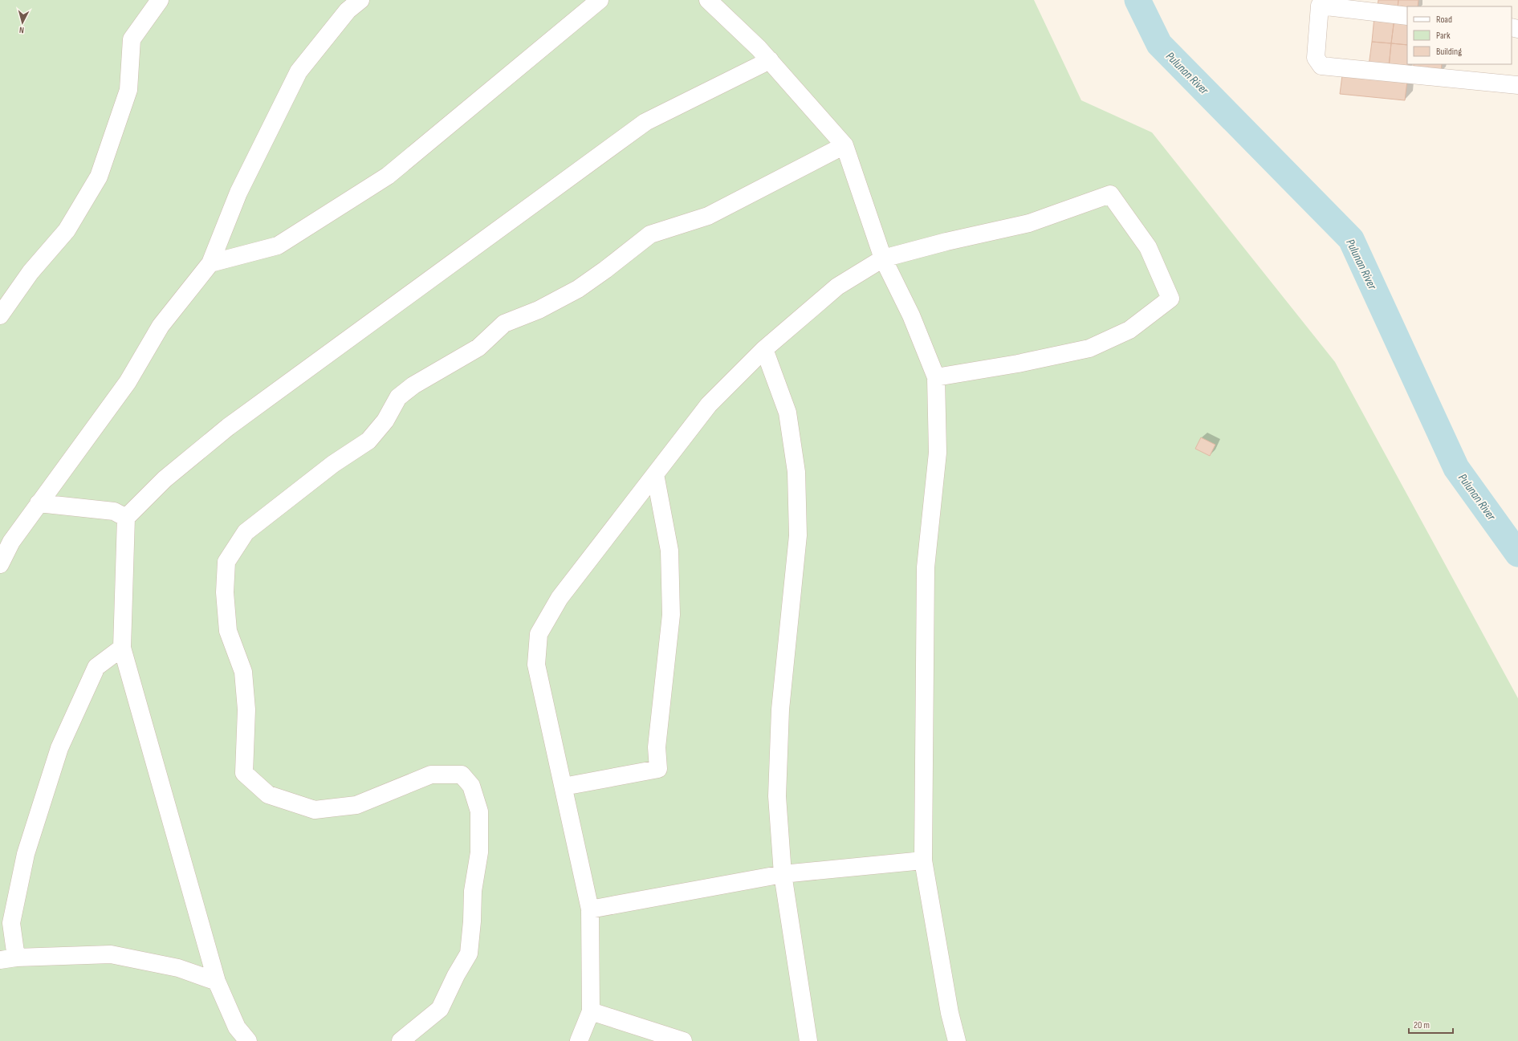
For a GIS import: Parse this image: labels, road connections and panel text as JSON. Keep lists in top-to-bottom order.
{
  "water": ["Pulunan River"],
  "legend": ["Road", "Park", "Building"],
  "scale_bar": "20 m",
  "north": "bottom"
}
